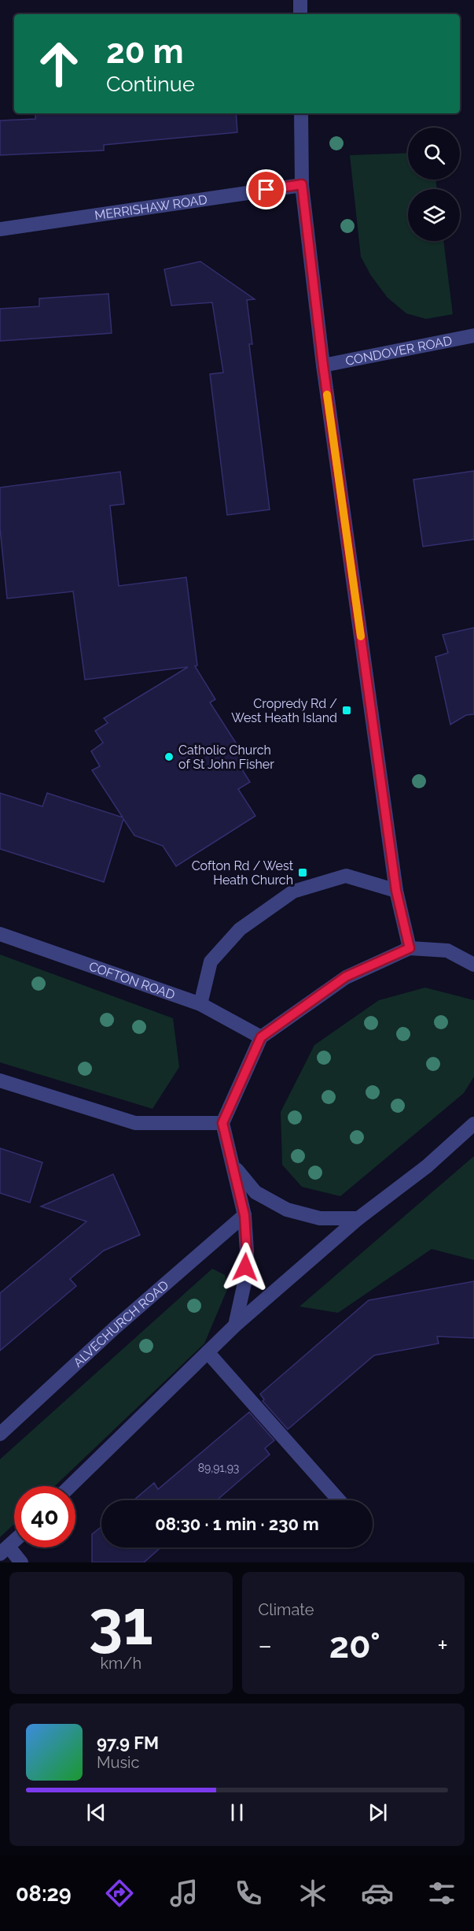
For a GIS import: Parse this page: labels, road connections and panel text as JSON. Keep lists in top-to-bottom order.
{
  "streets": {
    "street": [
      "MERRISHAW ROAD",
      "CONDOVER ROAD",
      "COFTON ROAD",
      "ALVECHURCH ROAD"
    ]
  },
  "places": {
    "transit": ["Cropredy Rd / West Heath Island", "Cofton Rd / West Heath Church"],
    "other": ["Catholic Church of St John Fisher"]
  },
  "house_numbers": ["89,91,93"],
  "page": {
    "turn": ["20 m", "Continue"],
    "limit": "40",
    "trip": "08:30 · 1 min · 230 m",
    "tile": [
      ["31", "km/h"],
      "Climate"
    ],
    "heat": ["−", "20°", "+"],
    "song": ["97.9 FM", "Music"],
    "tabs": "08:29"
  }
}
